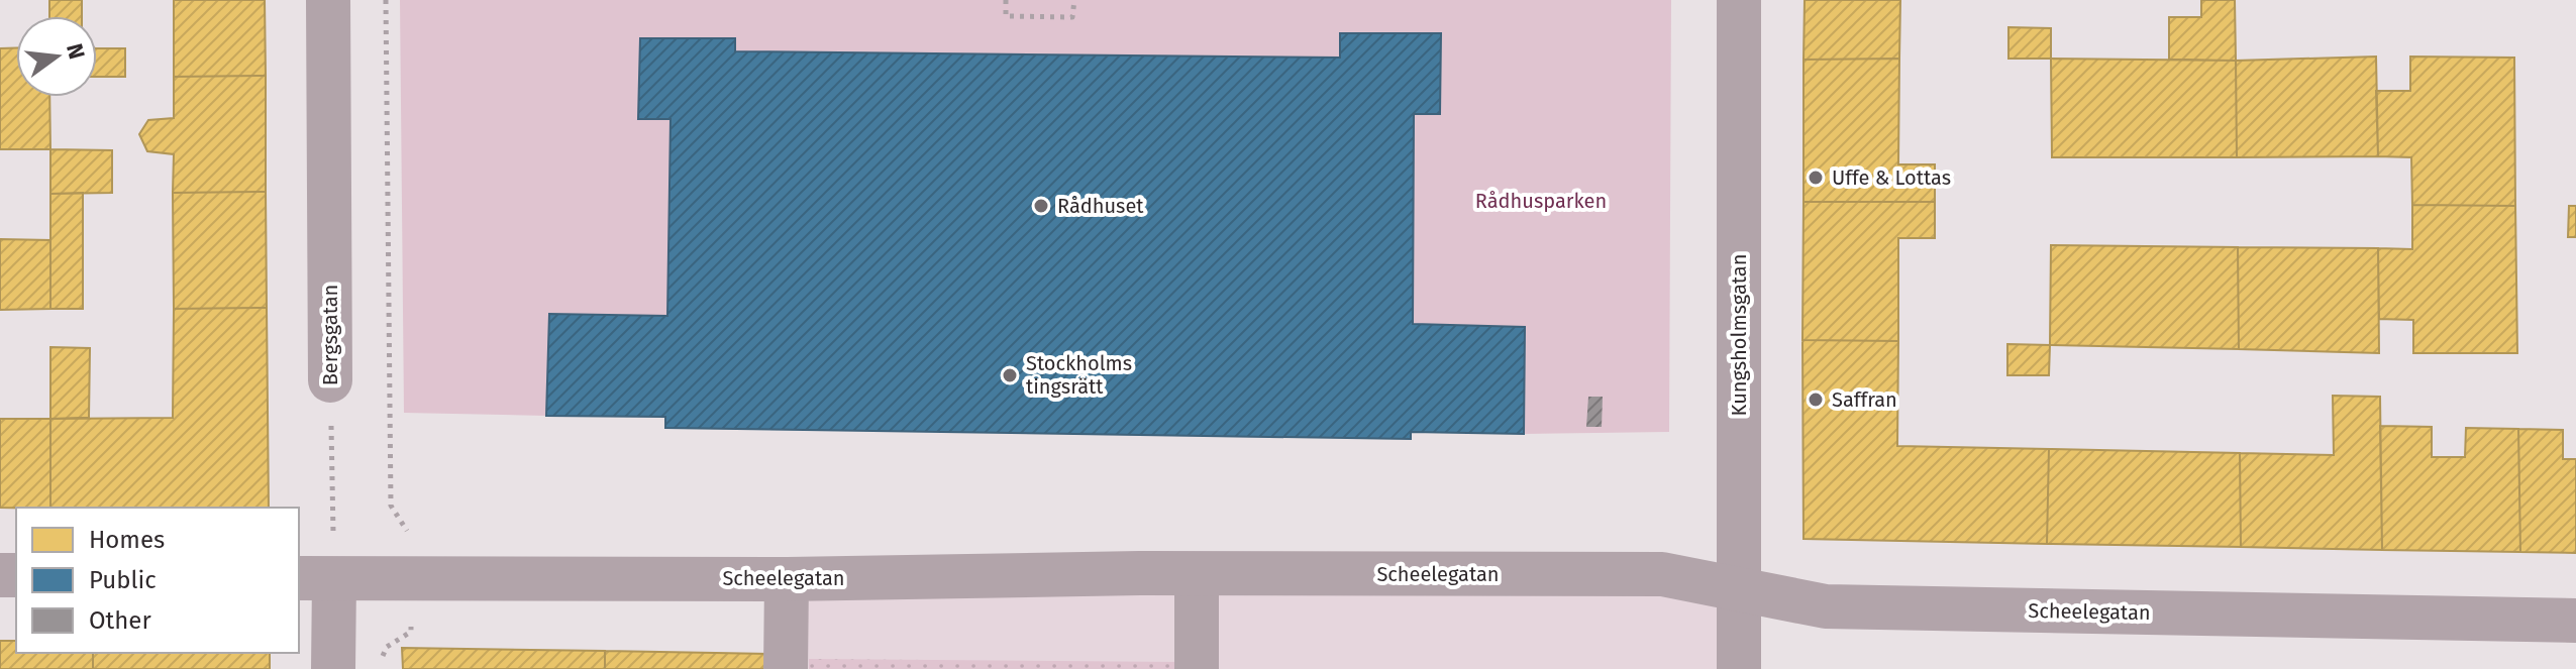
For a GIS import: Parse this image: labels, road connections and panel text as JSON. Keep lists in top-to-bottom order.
{
  "streets": {
    "street": ["Bergsgatan", "Kungsholmsgatan", "Scheelegatan"]
  },
  "crossings": [
    ["Bergsgatan", "Scheelegatan"],
    ["Kungsholmsgatan", "Scheelegatan"]
  ],
  "parks": ["Rådhusparken"],
  "places": [
    "Uffe & Lottas",
    "Rådhuset",
    "Stockholms tingsrätt",
    "Saffran"
  ],
  "legend": ["Homes", "Public", "Other"],
  "north": "right"
}
